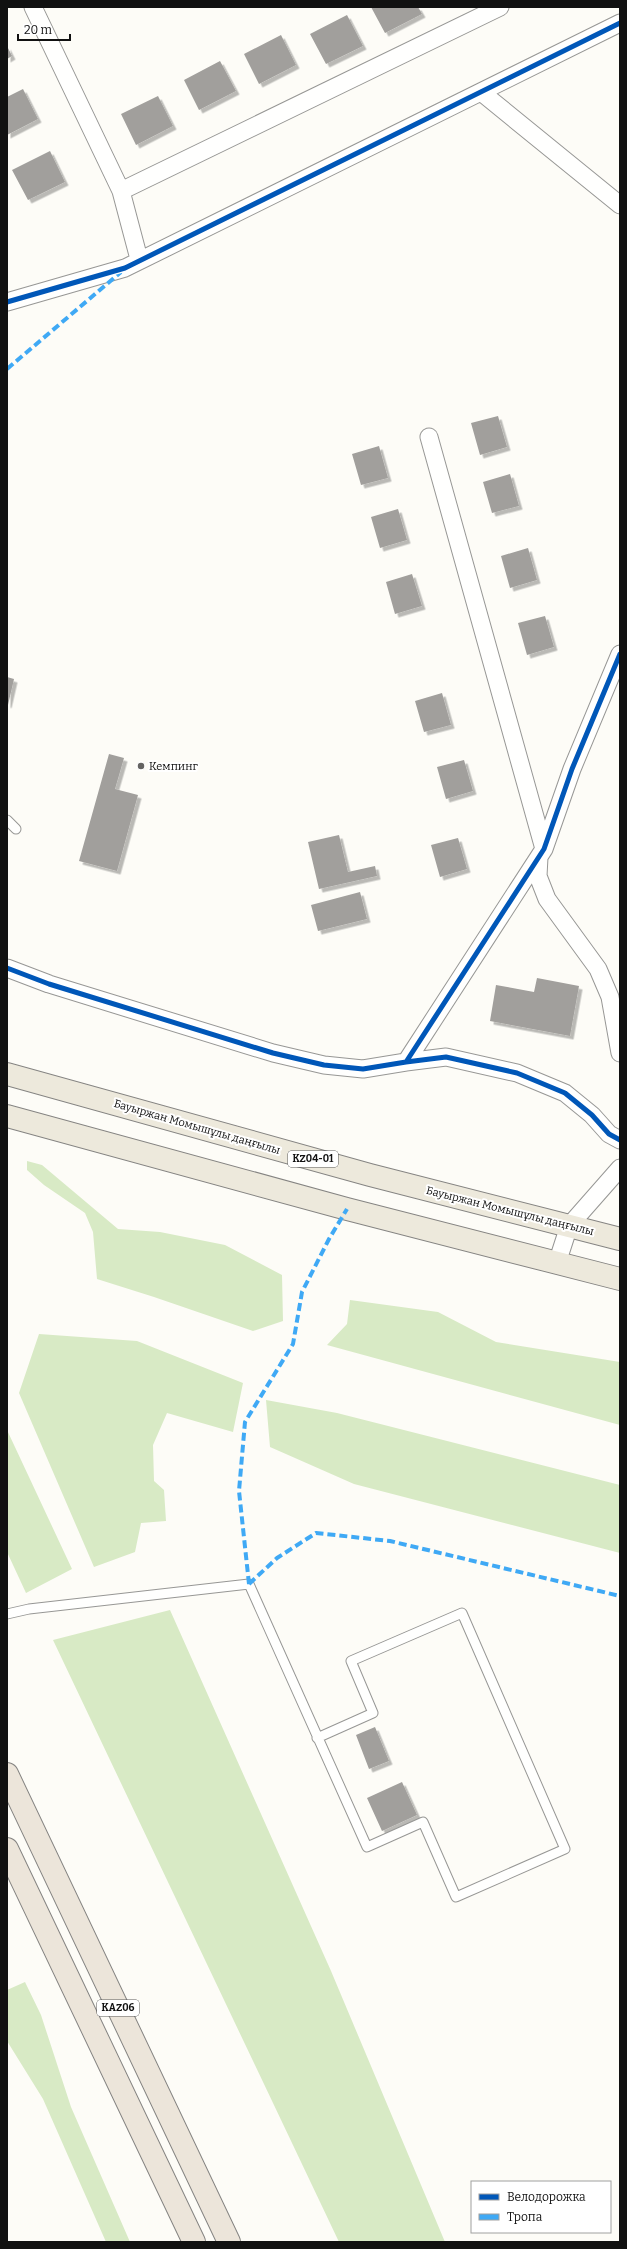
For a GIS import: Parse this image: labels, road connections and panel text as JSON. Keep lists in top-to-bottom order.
{
  "streets": {
    "highway": ["KАZ06"],
    "main road": ["Бауыржан Момышұлы даңғылы", "KZ04-01"]
  },
  "places": ["Кемпинг"],
  "legend": ["Велодорожка", "Тропа"],
  "scale_bar": "20 m"
}
